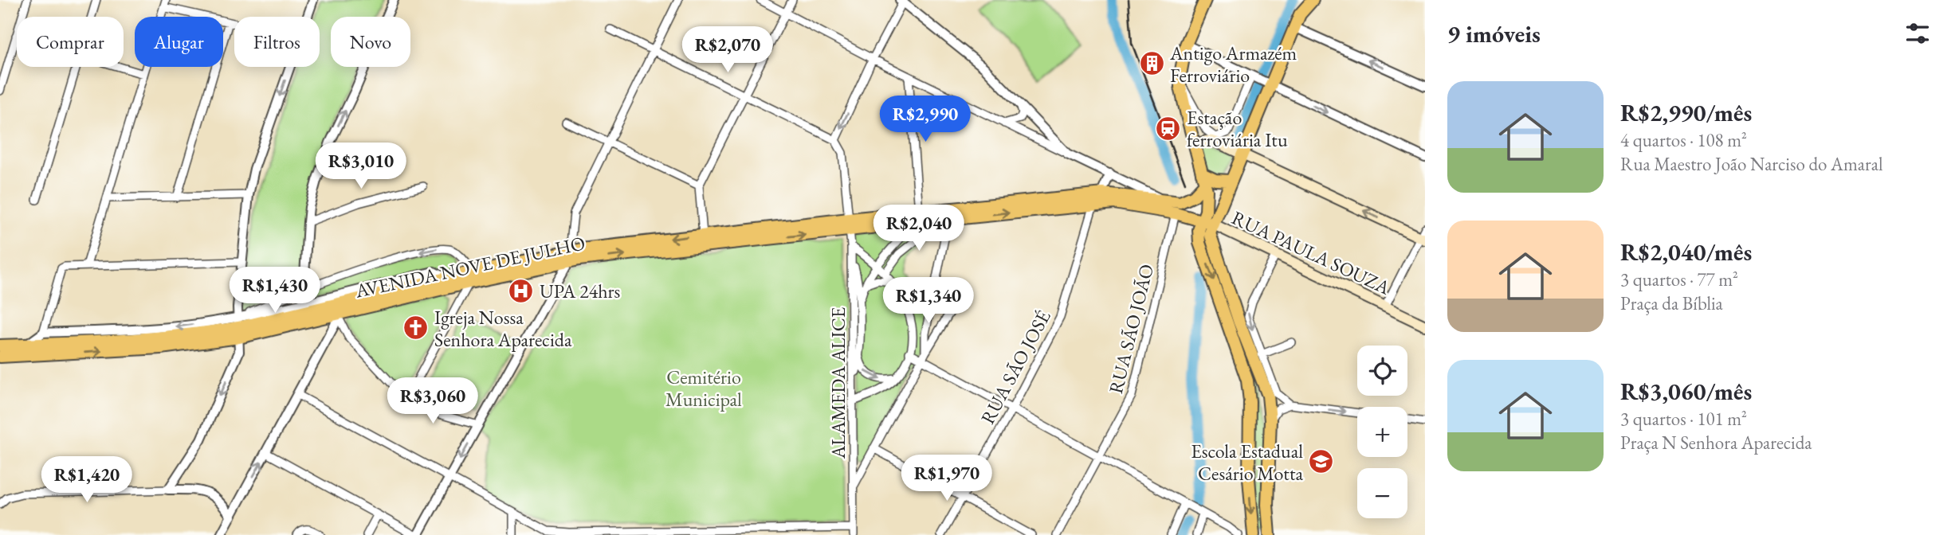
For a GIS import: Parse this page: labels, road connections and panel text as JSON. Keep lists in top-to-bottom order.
{
  "streets": {
    "main road": ["RUA PAULA SOUZA", "AVENIDA NOVE DE JULHO"],
    "street": ["RUA SÃO JOÃO", "RUA SÃO JOSÉ", "ALAMEDA ALICE"]
  },
  "crossings": [
    ["AVENIDA NOVE DE JULHO", "ALAMEDA ALICE"]
  ],
  "parks": ["Cemitério Municipal"],
  "places": {
    "building": ["Antigo Armazém Ferroviário"],
    "station": ["Estação ferroviária Itu"],
    "hospital": ["UPA 24hrs"],
    "church": ["Igreja Nossa Senhora Aparecida"],
    "school or university": ["Escola Estadual Cesário Motta"]
  },
  "page": {
    "heading": "9 imóveis",
    "chip": [
      "Comprar",
      "Alugar",
      "Filtros",
      "Novo"
    ],
    "price": [
      "R$2,070",
      "R$2,990",
      "R$3,010",
      "R$2,040",
      "R$1,430",
      "R$1,340",
      "R$3,060",
      "R$1,970",
      "R$1,420"
    ],
    "list": [
      {
        "name": "R$2,990/mês",
        "note": "4 quartos · 108 m² · Rua Maestro João Narciso do Amaral"
      },
      {
        "name": "R$2,040/mês",
        "note": "3 quartos · 77 m² · Praça da Bíblia"
      },
      {
        "name": "R$3,060/mês",
        "note": "3 quartos · 101 m² · Praça N Senhora Aparecida"
      }
    ],
    "map_buttons": ["+", "−"]
  }
}
